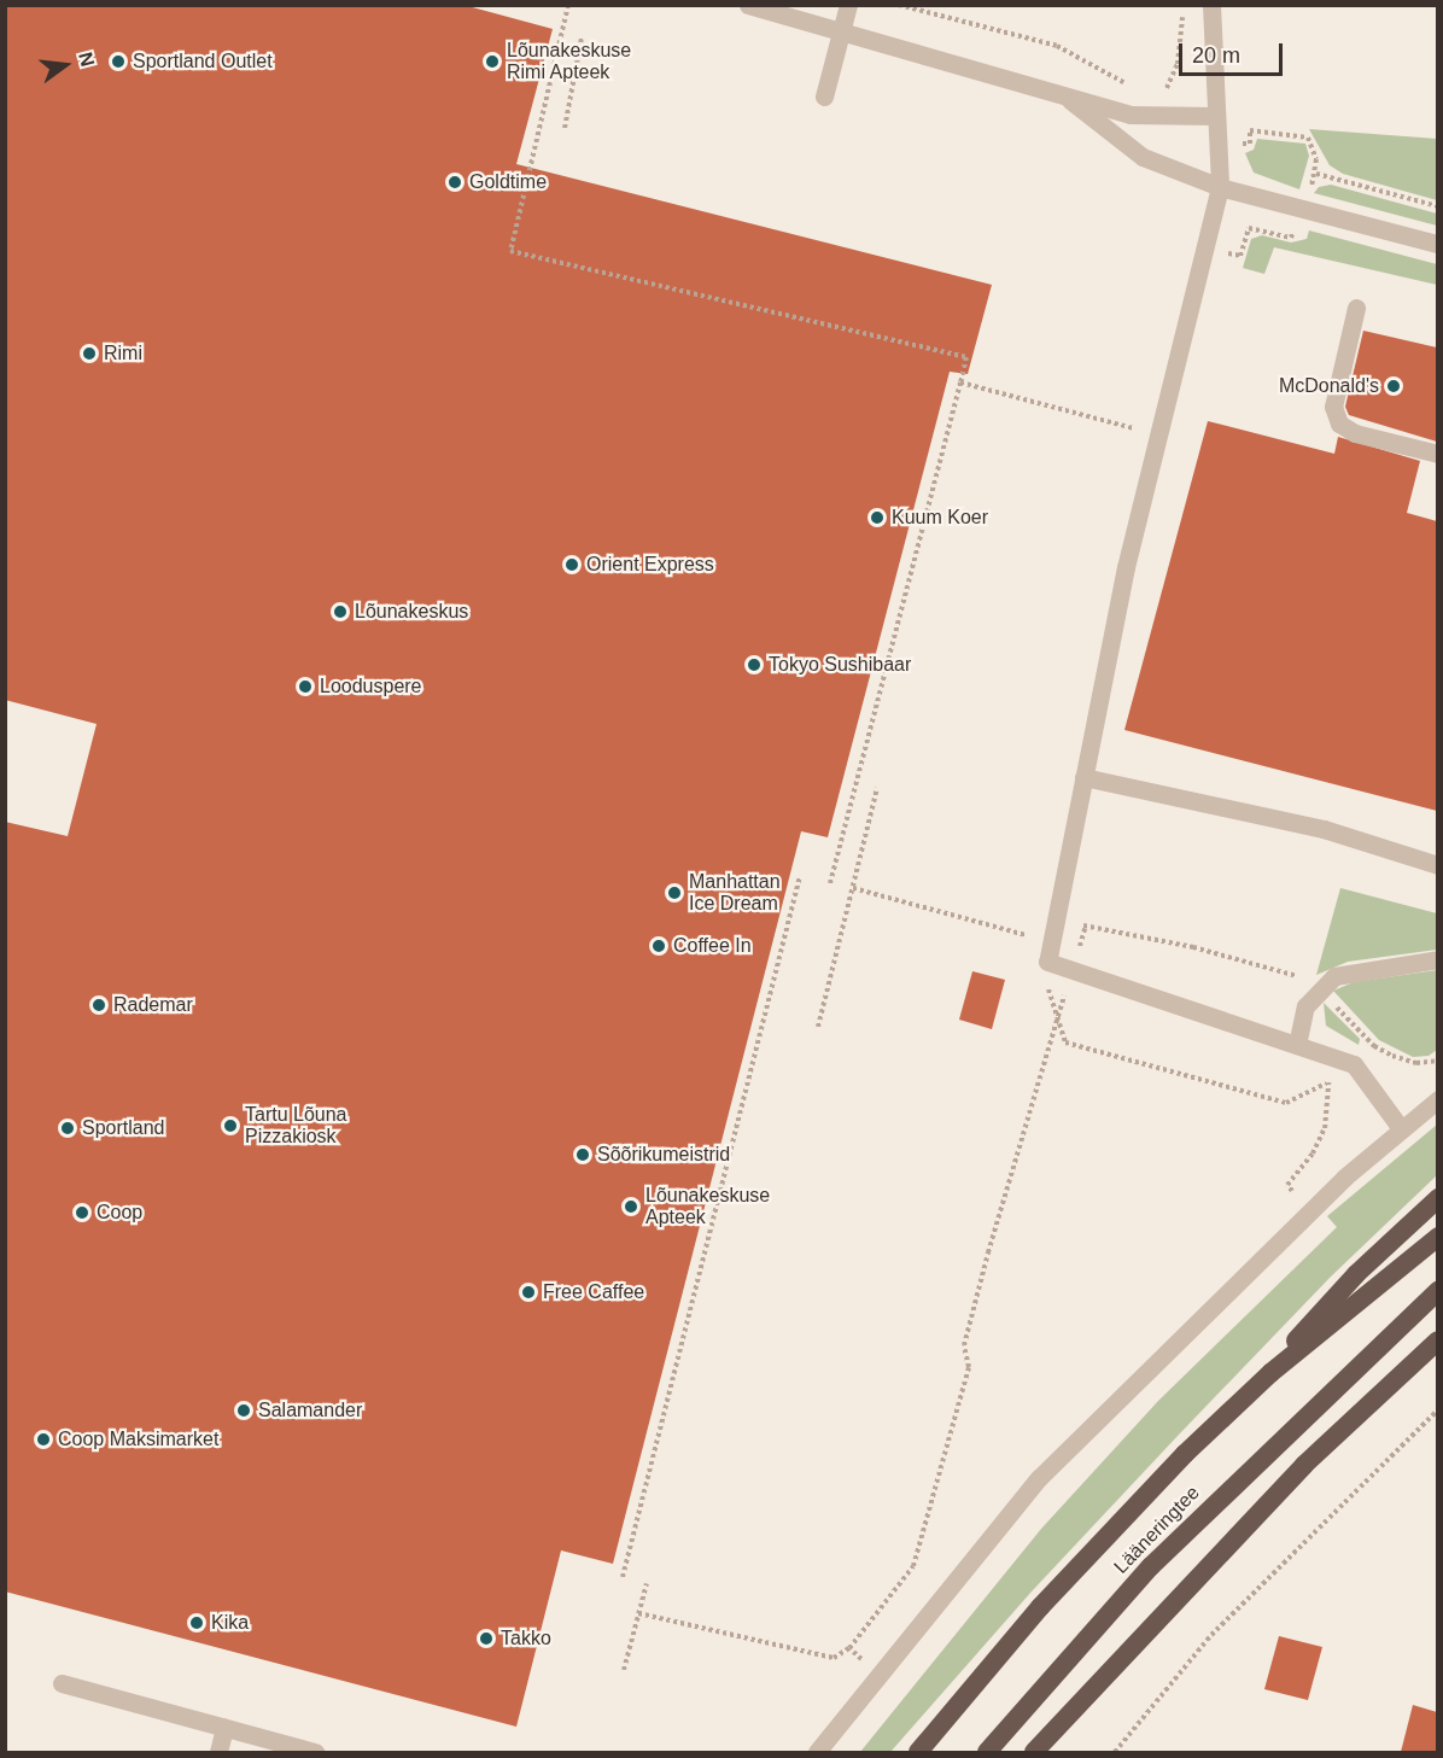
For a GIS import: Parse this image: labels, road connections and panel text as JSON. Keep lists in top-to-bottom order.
{
  "streets": {
    "highway": ["Lääneringtee"]
  },
  "places": [
    "Sportland Outlet",
    "Lõunakeskuse Rimi Apteek",
    "Goldtime",
    "Rimi",
    "McDonald's",
    "Kuum Koer",
    "Orient Express",
    "Lõunakeskus",
    "Tokyo Sushibaar",
    "Looduspere",
    "Manhattan Ice Dream",
    "Coffee In",
    "Rademar",
    "Tartu Lõuna Pizzakiosk",
    "Sportland",
    "Sõõrikumeistrid",
    "Lõunakeskuse Apteek",
    "Coop",
    "Free Caffee",
    "Salamander",
    "Coop Maksimarket",
    "Kika",
    "Takko"
  ],
  "scale_bar": "20 m",
  "north": "right"
}
